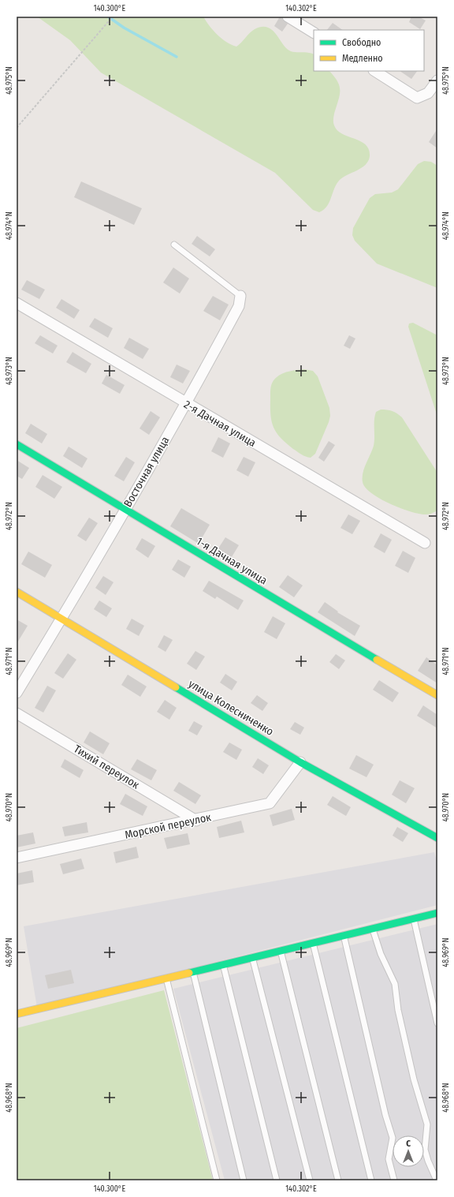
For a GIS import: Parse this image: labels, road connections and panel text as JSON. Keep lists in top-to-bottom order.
{
  "streets": {
    "street": [
      "2-я Дачная улица",
      "Восточная улица",
      "1-я Дачная улица",
      "улица Колесниченко",
      "Тихий переулок",
      "Морской переулок"
    ]
  },
  "crossings": [
    ["2-я Дачная улица", "Восточная улица"],
    ["Восточная улица", "1-я Дачная улица"],
    ["Восточная улица", "улица Колесниченко"],
    ["улица Колесниченко", "Морской переулок"],
    ["Тихий переулок", "Морской переулок"]
  ],
  "legend": ["Свободно", "Медленно"],
  "north": "top",
  "coordinates": [
    "140.300°E",
    "140.302°E",
    "48.975°N",
    "48.974°N",
    "48.973°N",
    "48.972°N",
    "48.971°N",
    "48.970°N",
    "48.969°N",
    "48.968°N"
  ]
}
